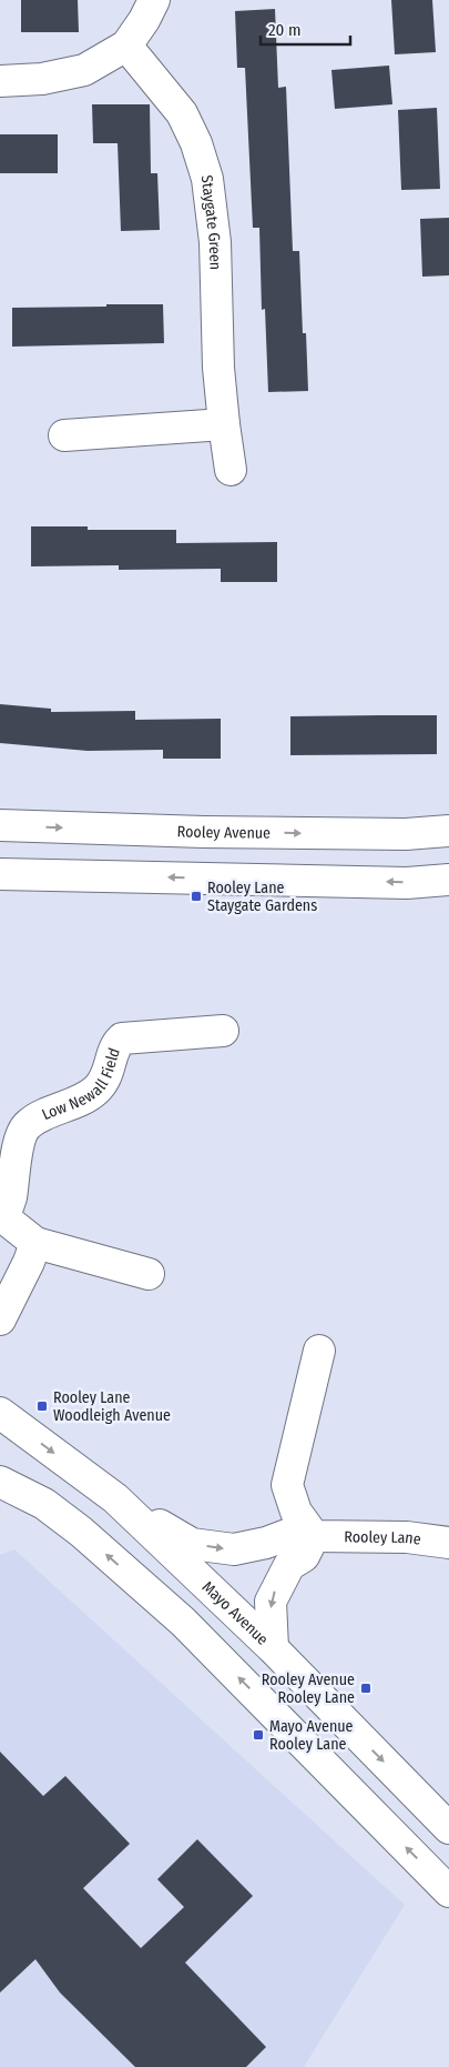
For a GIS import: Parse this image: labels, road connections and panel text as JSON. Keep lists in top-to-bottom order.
{
  "streets": {
    "main road": [
      "Staygate Green",
      "Rooley Avenue",
      "Low Newall Field",
      "Rooley Lane",
      "Mayo Avenue"
    ]
  },
  "crossings": [
    ["Rooley Lane", "Mayo Avenue"]
  ],
  "one_way": ["Rooley Lane"],
  "places": {
    "transit": [
      "Rooley Lane Staygate Gardens",
      "Rooley Lane Woodleigh Avenue",
      "Rooley Avenue Rooley Lane",
      "Mayo Avenue Rooley Lane"
    ]
  },
  "scale_bar": "20 m"
}
